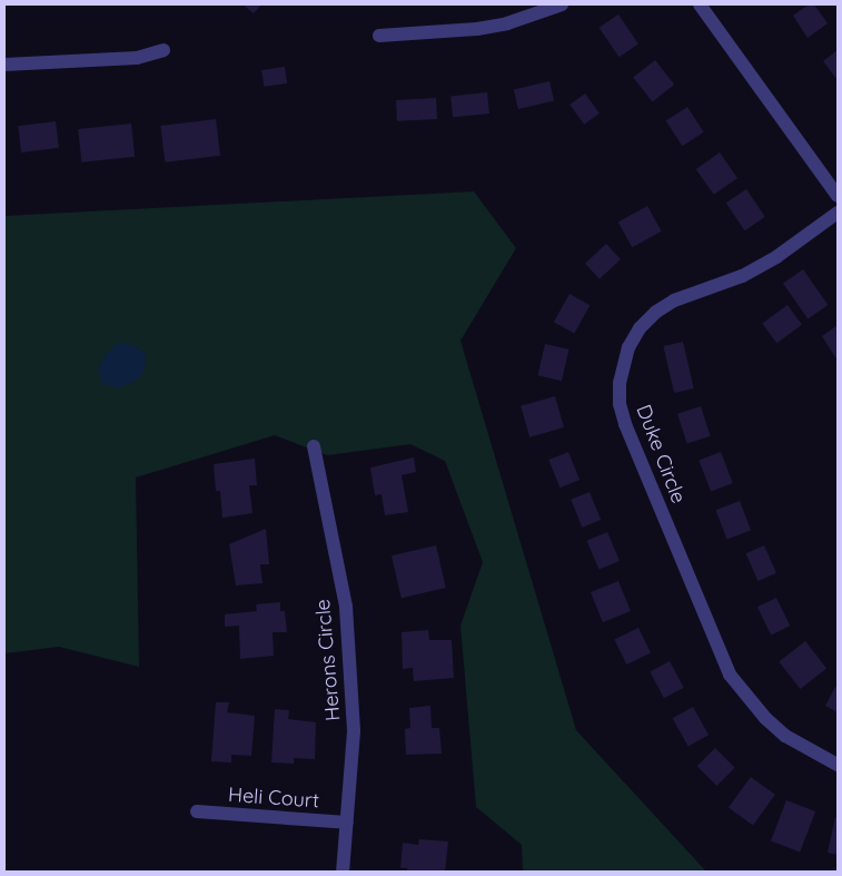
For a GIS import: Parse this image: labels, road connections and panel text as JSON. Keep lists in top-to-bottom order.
{
  "streets": {
    "street": ["Duke Circle", "Herons Circle", "Heli Court"]
  },
  "crossings": [
    ["Herons Circle", "Heli Court"]
  ]
}
